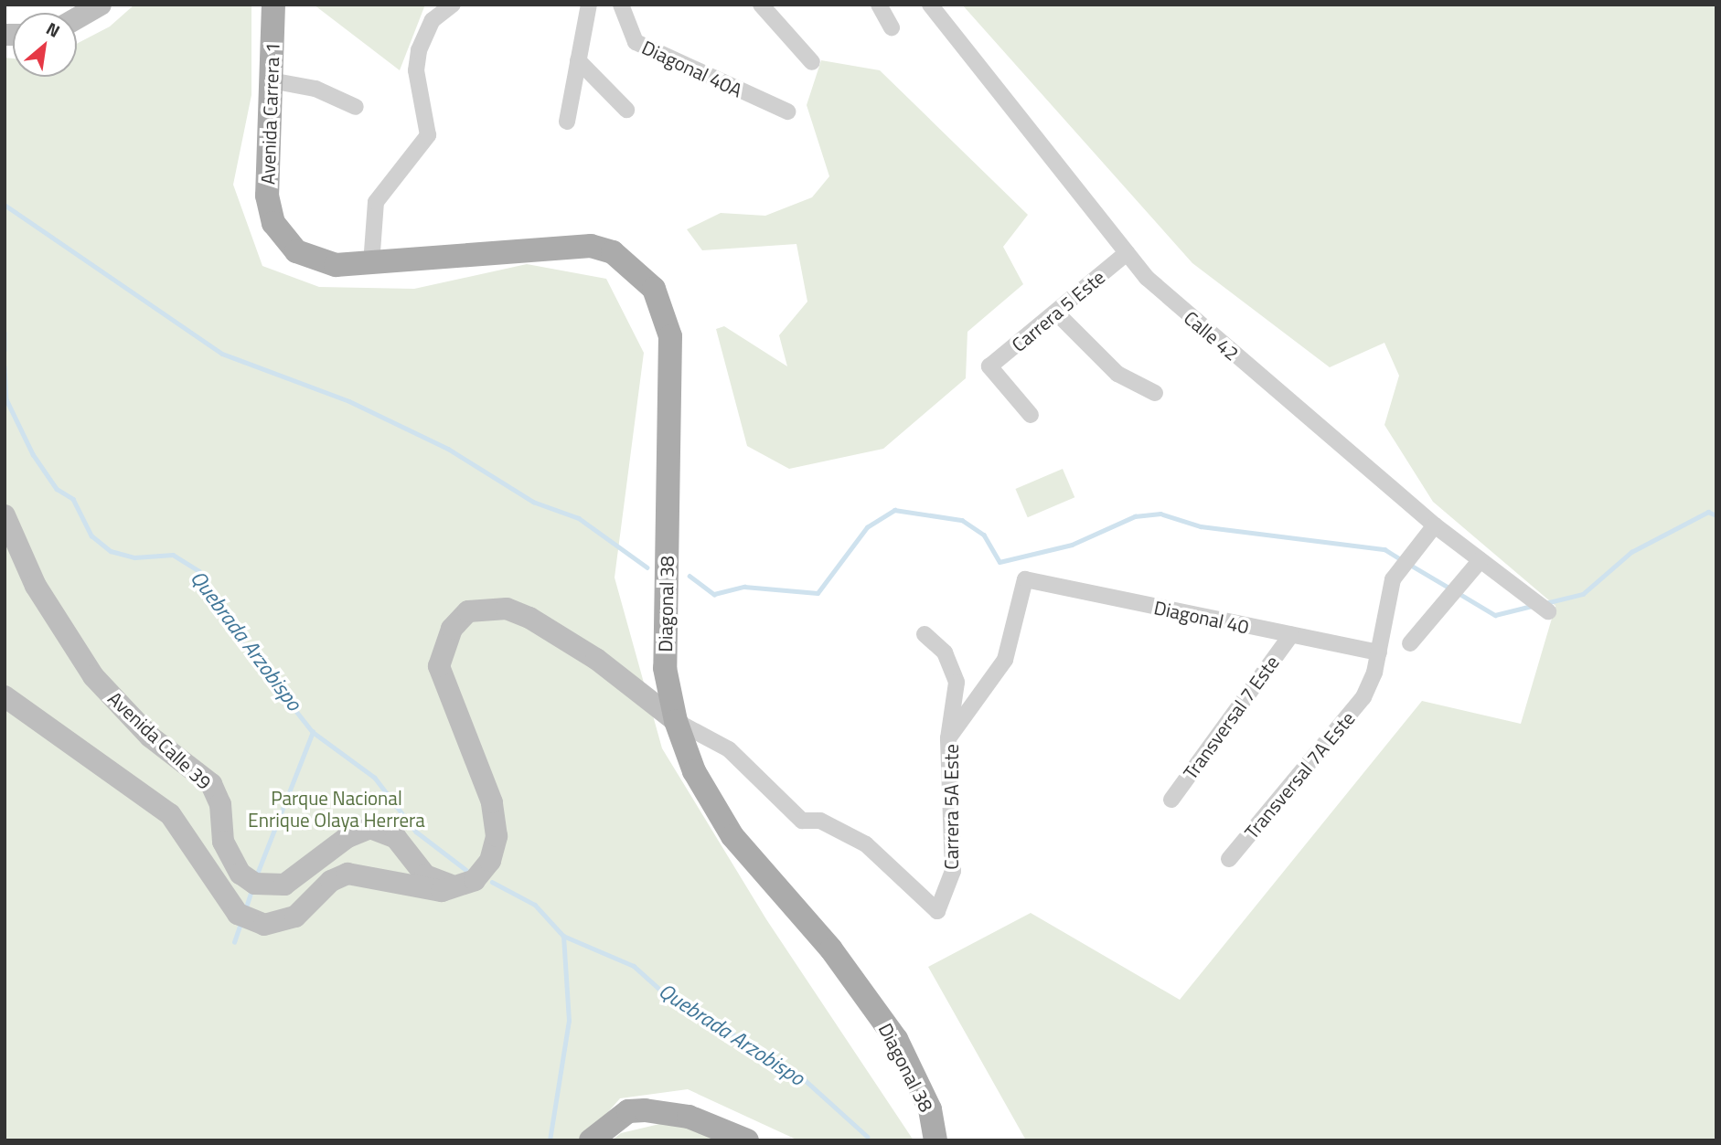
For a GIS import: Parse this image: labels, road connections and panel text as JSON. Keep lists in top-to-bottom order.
{
  "streets": {
    "main road": ["Avenida Carrera 1", "Diagonal 38"],
    "street": [
      "Diagonal 40A",
      "Carrera 5 Este",
      "Calle 42",
      "Diagonal 40",
      "Transversal 7 Este",
      "Avenida Calle 39",
      "Transversal 7A Este",
      "Carrera 5A Este"
    ]
  },
  "crossings": [
    ["Avenida Carrera 1", "Diagonal 38"],
    ["Carrera 5 Este", "Calle 42"],
    ["Calle 42", "Transversal 7A Este"],
    ["Diagonal 38", "Carrera 5A Este"],
    ["Diagonal 40", "Transversal 7 Este"],
    ["Diagonal 40", "Transversal 7A Este"],
    ["Diagonal 40", "Carrera 5A Este"]
  ],
  "water": ["Quebrada Arzobispo"],
  "parks": ["Parque Nacional Enrique Olaya Herrera"],
  "north": "top right"
}
